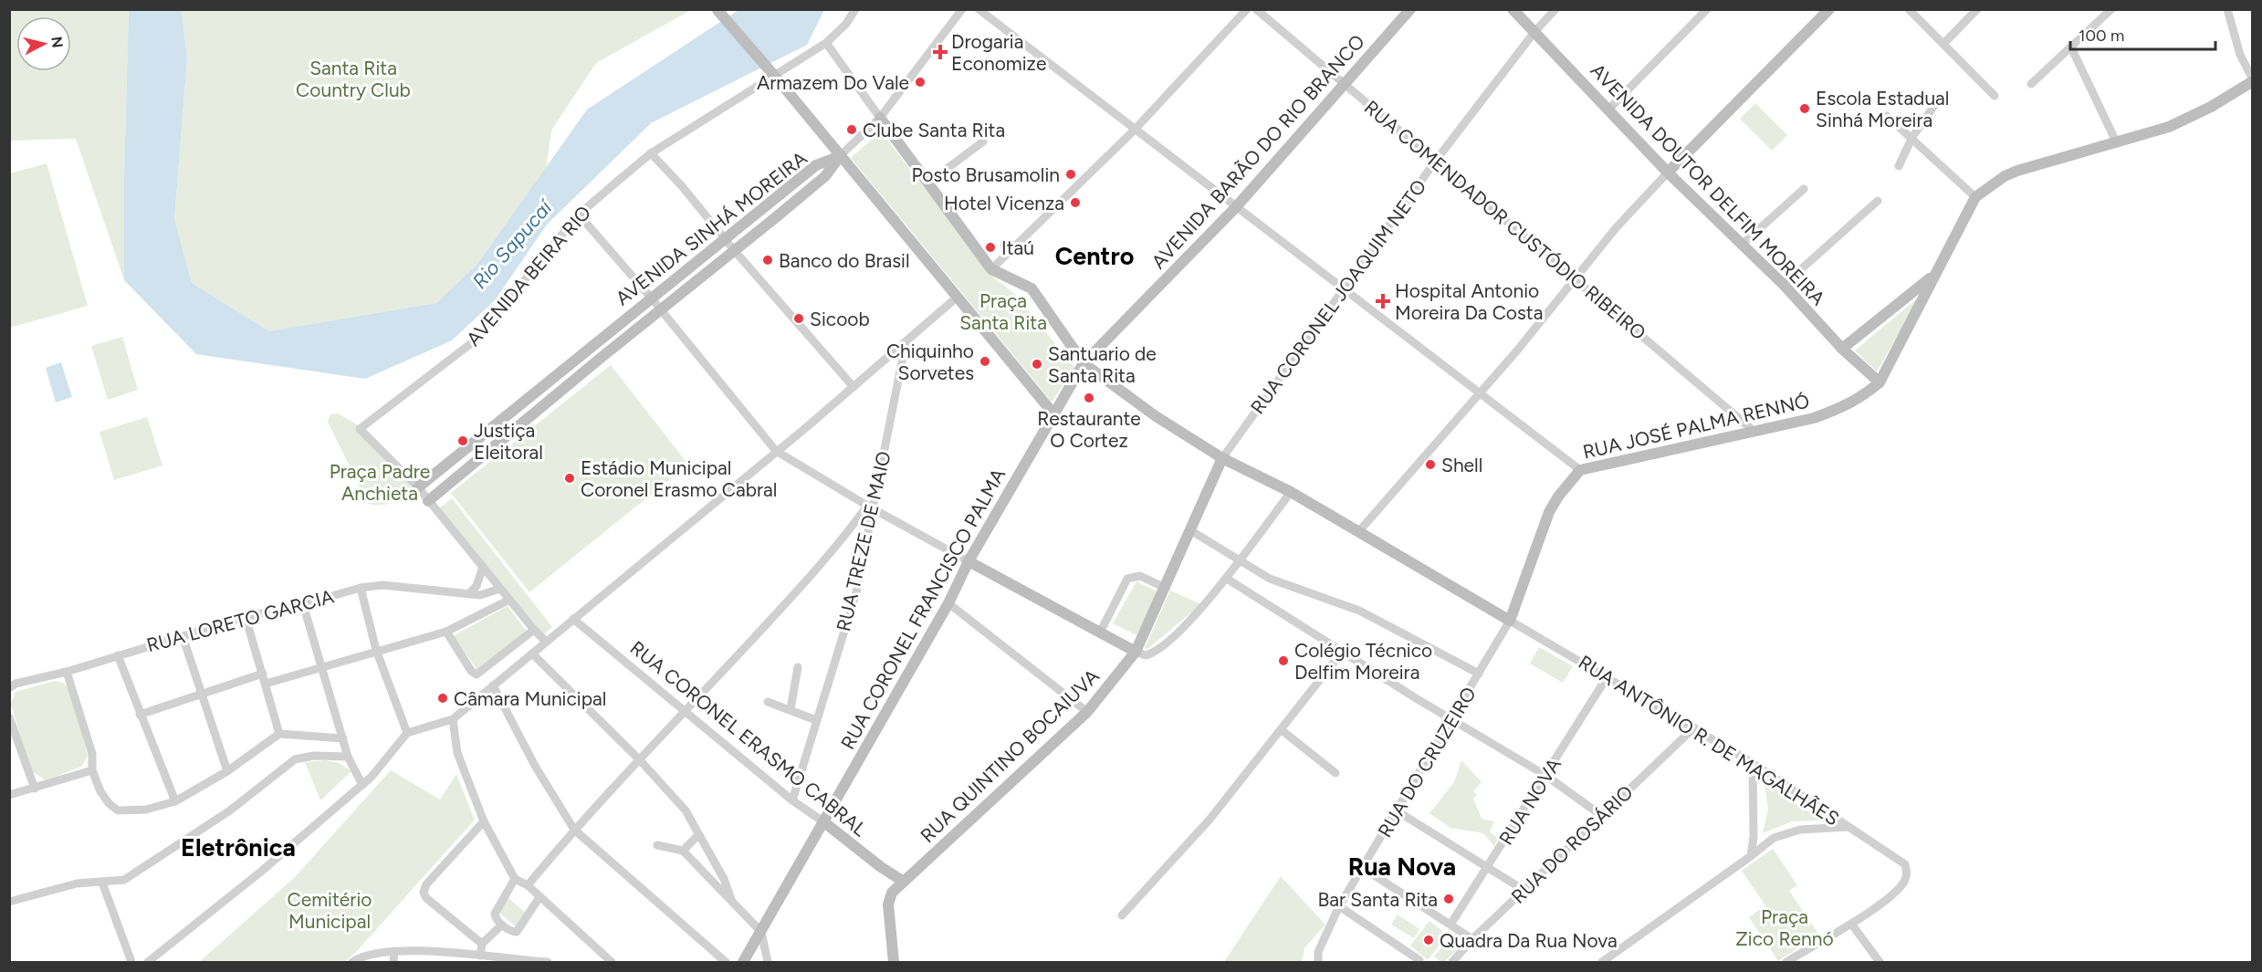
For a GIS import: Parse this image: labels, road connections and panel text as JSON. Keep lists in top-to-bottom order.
{
  "streets": {
    "main road": [
      "AVENIDA BARÃO DO RIO BRANCO",
      "AVENIDA DOUTOR DELFIM MOREIRA",
      "AVENIDA SINHÁ MOREIRA",
      "RUA JOSÉ PALMA RENNÓ",
      "RUA CORONEL FRANCISCO PALMA",
      "RUA CORONEL ERASMO CABRAL",
      "RUA QUINTINO BOCAIUVA"
    ],
    "street": [
      "RUA COMENDADOR CUSTÓDIO RIBEIRO",
      "AVENIDA BEIRA RIO",
      "RUA CORONEL JOAQUIM NETO",
      "RUA TREZE DE MAIO",
      "RUA LORETO GARCIA",
      "RUA ANTÔNIO R. DE MAGALHÃES",
      "RUA DO CRUZEIRO",
      "RUA NOVA",
      "RUA DO ROSÁRIO"
    ]
  },
  "crossings": [
    ["AVENIDA BARÃO DO RIO BRANCO", "RUA COMENDADOR CUSTÓDIO RIBEIRO"],
    ["AVENIDA DOUTOR DELFIM MOREIRA", "RUA CORONEL JOAQUIM NETO"],
    ["AVENIDA DOUTOR DELFIM MOREIRA", "RUA JOSÉ PALMA RENNÓ"],
    ["RUA COMENDADOR CUSTÓDIO RIBEIRO", "RUA CORONEL JOAQUIM NETO"],
    ["RUA COMENDADOR CUSTÓDIO RIBEIRO", "RUA JOSÉ PALMA RENNÓ"],
    ["AVENIDA SINHÁ MOREIRA", "AVENIDA BEIRA RIO"],
    ["RUA CORONEL JOAQUIM NETO", "RUA QUINTINO BOCAIUVA"],
    ["RUA JOSÉ PALMA RENNÓ", "RUA ANTÔNIO R. DE MAGALHÃES"],
    ["RUA JOSÉ PALMA RENNÓ", "RUA DO CRUZEIRO"],
    ["RUA TREZE DE MAIO", "RUA CORONEL ERASMO CABRAL"],
    ["RUA CORONEL FRANCISCO PALMA", "RUA CORONEL ERASMO CABRAL"],
    ["RUA CORONEL ERASMO CABRAL", "RUA QUINTINO BOCAIUVA"],
    ["RUA ANTÔNIO R. DE MAGALHÃES", "RUA DO CRUZEIRO"],
    ["RUA ANTÔNIO R. DE MAGALHÃES", "RUA NOVA"],
    ["RUA ANTÔNIO R. DE MAGALHÃES", "RUA DO ROSÁRIO"]
  ],
  "districts": ["Centro", "Eletrônica", "Rua Nova"],
  "water": ["Rio Sapucaí"],
  "parks": [
    "Santa Rita Country Club",
    "Praça Santa Rita",
    "Praça Padre Anchieta",
    "Cemitério Municipal",
    "Praça Zico Rennó"
  ],
  "places": {
    "health": ["Drogaria Economize", "Hospital Antonio Moreira Da Costa"],
    "other": [
      "Armazem Do Vale",
      "Escola Estadual Sinhá Moreira",
      "Clube Santa Rita",
      "Posto Brusamolin",
      "Hotel Vicenza",
      "Itaú",
      "Banco do Brasil",
      "Sicoob",
      "Chiquinho Sorvetes",
      "Santuario de Santa Rita",
      "Restaurante O Cortez",
      "Justiça Eleitoral",
      "Shell",
      "Estádio Municipal Coronel Erasmo Cabral",
      "Colégio Técnico Delfim Moreira",
      "Câmara Municipal",
      "Bar Santa Rita",
      "Quadra Da Rua Nova"
    ]
  },
  "scale_bar": "100 m",
  "north": "right"
}
